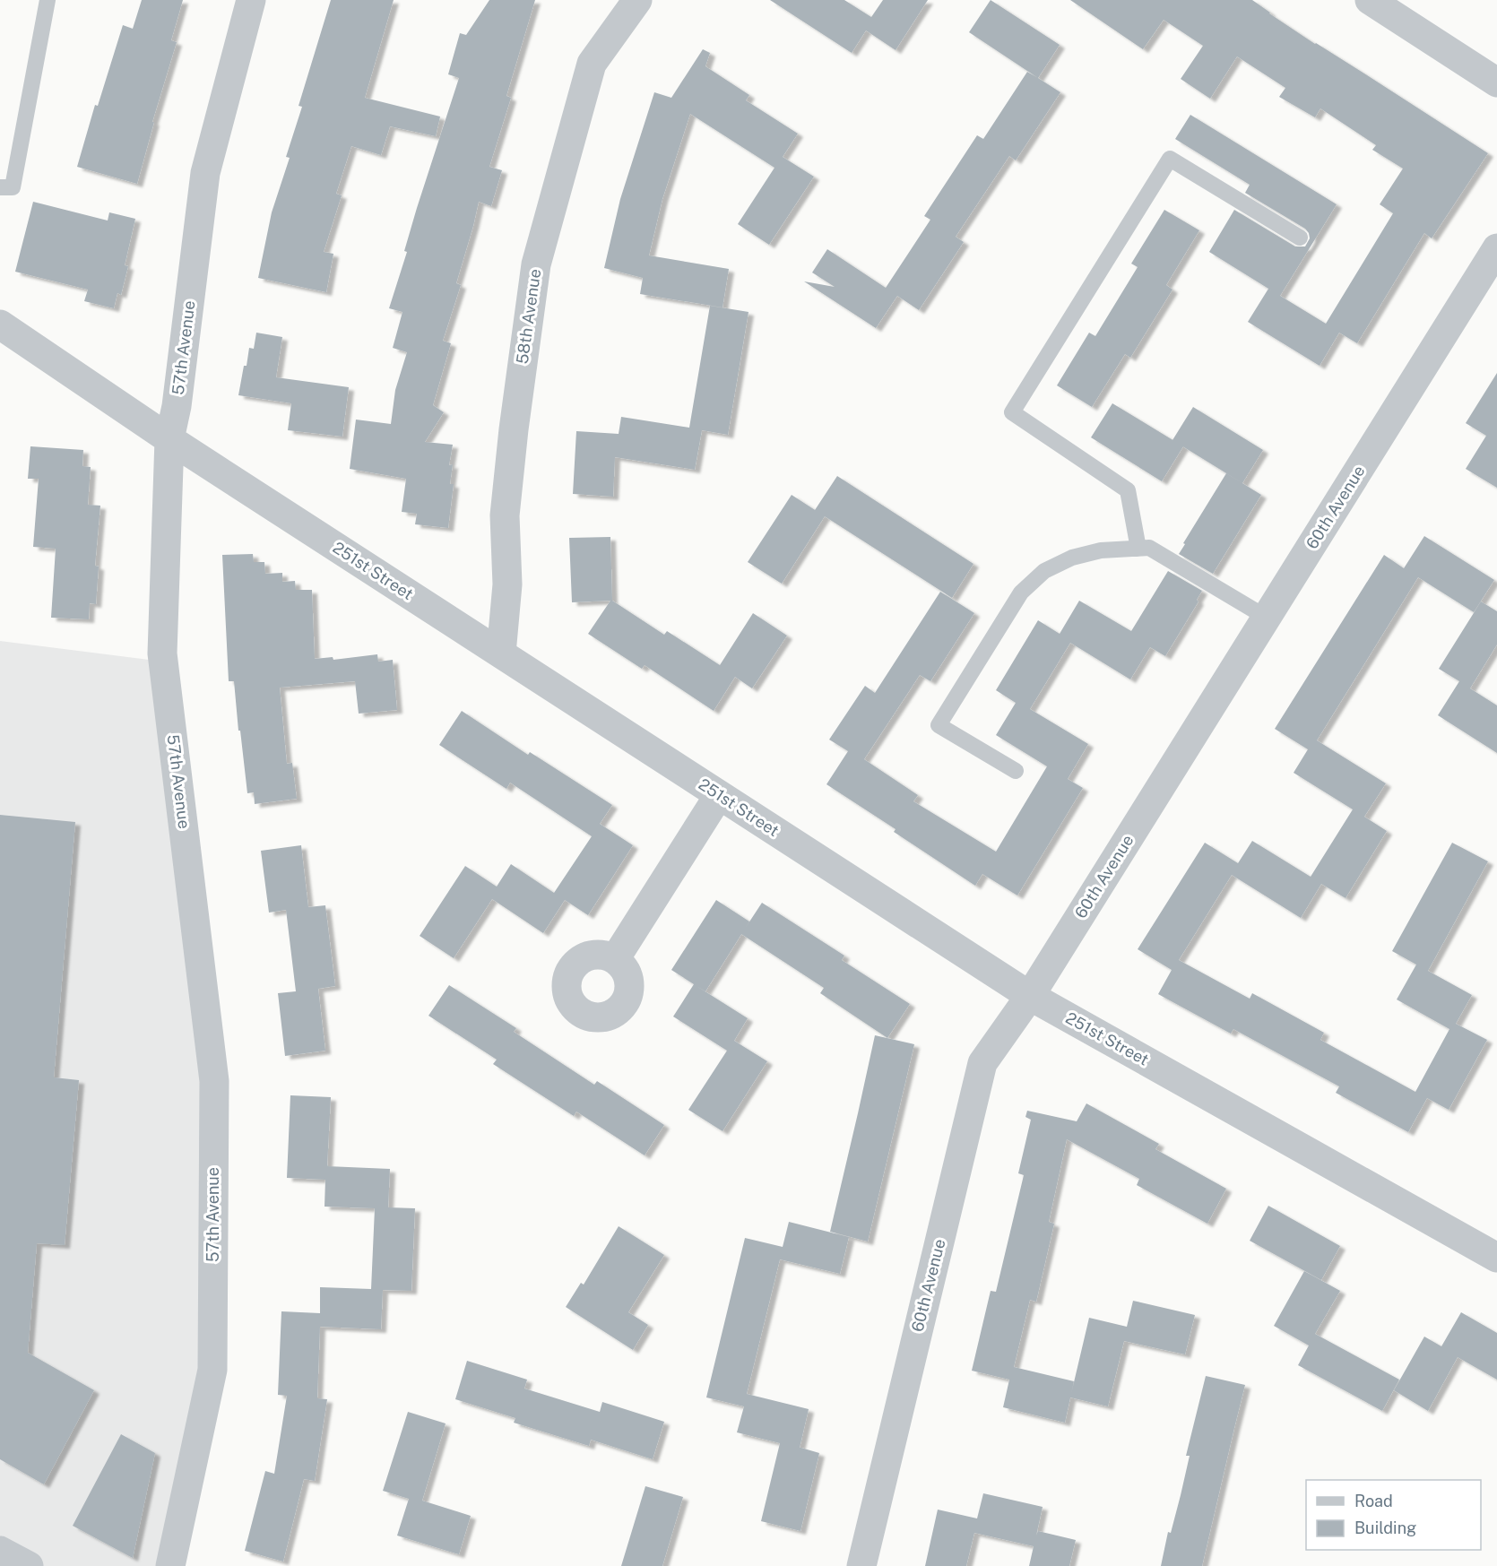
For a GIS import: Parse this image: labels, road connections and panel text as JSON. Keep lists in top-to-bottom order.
{
  "streets": {
    "street": [
      "58th Avenue",
      "57th Avenue",
      "60th Avenue",
      "251st Street"
    ]
  },
  "crossings": [
    ["58th Avenue", "251st Street"],
    ["57th Avenue", "251st Street"],
    ["60th Avenue", "251st Street"]
  ],
  "legend": ["Road", "Building"]
}
